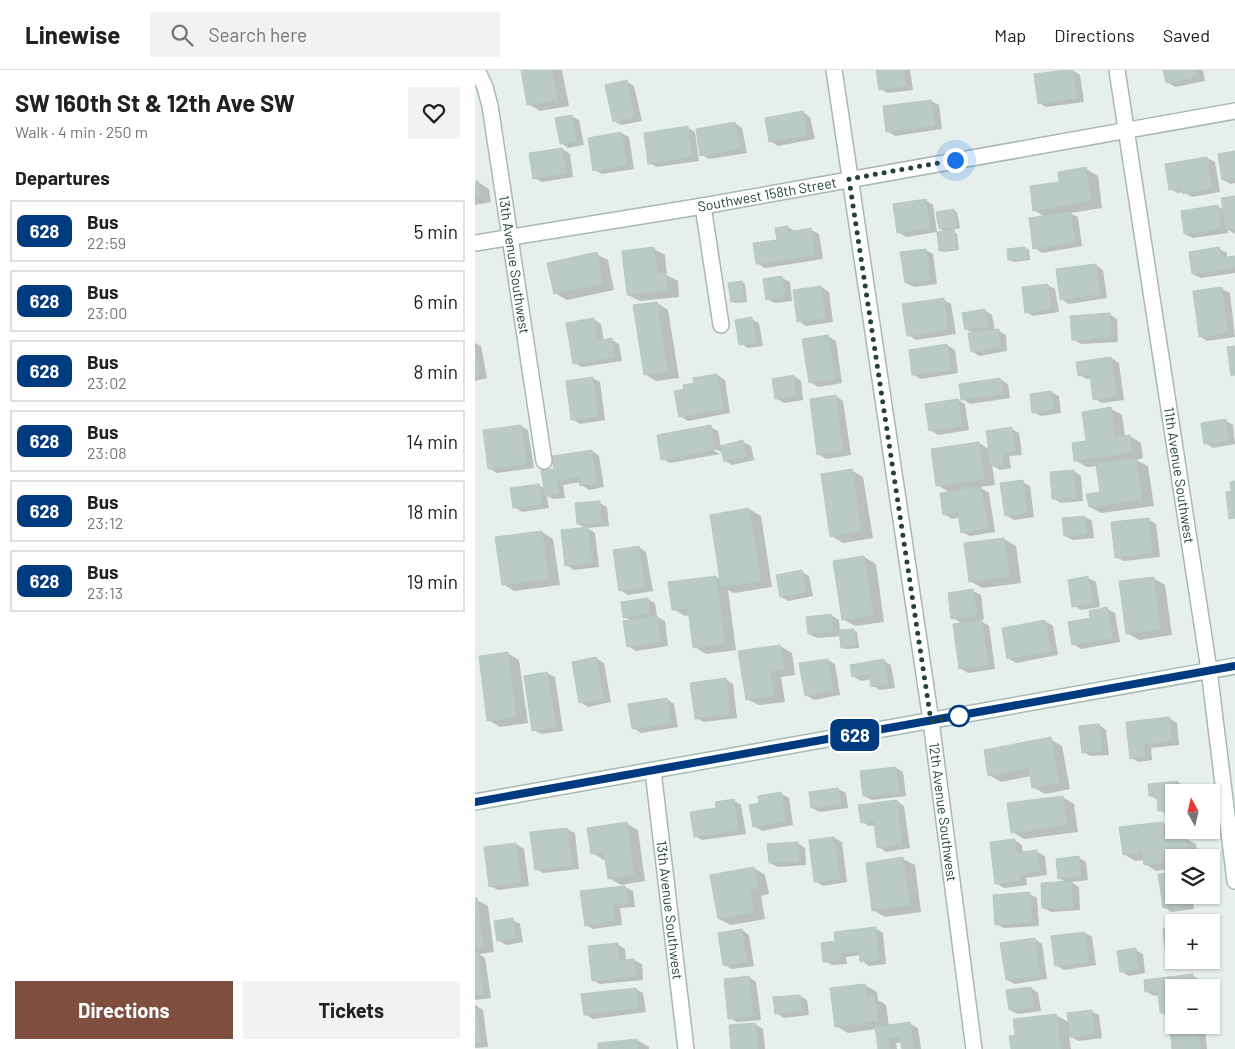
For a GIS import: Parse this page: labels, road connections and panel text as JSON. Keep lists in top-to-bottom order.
{
  "streets": {
    "street": [
      "Southwest 158th Street",
      "13th Avenue Southwest",
      "11th Avenue Southwest",
      "12th Avenue Southwest"
    ]
  },
  "crossings": [
    ["Southwest 158th Street", "13th Avenue Southwest"],
    ["Southwest 158th Street", "11th Avenue Southwest"],
    ["Southwest 158th Street", "12th Avenue Southwest"]
  ],
  "lines": ["bus line 628"],
  "north": "top",
  "page": {
    "header": "Linewise",
    "search": "Search here",
    "nav": ["Map", "Directions", "Saved"],
    "heading": [
      ["SW 160th St & 12th Ave SW", "Walk · 4 min · 250 m"],
      "Departures"
    ],
    "on_map": "628",
    "list": [
      {
        "mark": "628",
        "name": "Bus",
        "note": "22:59",
        "value": "5 min"
      },
      {
        "mark": "628",
        "name": "Bus",
        "note": "23:00",
        "value": "6 min"
      },
      {
        "mark": "628",
        "name": "Bus",
        "note": "23:02",
        "value": "8 min"
      },
      {
        "mark": "628",
        "name": "Bus",
        "note": "23:08",
        "value": "14 min"
      },
      {
        "mark": "628",
        "name": "Bus",
        "note": "23:12",
        "value": "18 min"
      },
      {
        "mark": "628",
        "name": "Bus",
        "note": "23:13",
        "value": "19 min"
      }
    ],
    "map_buttons": ["+", "−"],
    "buttons": ["Directions", "Tickets"]
  }
}
